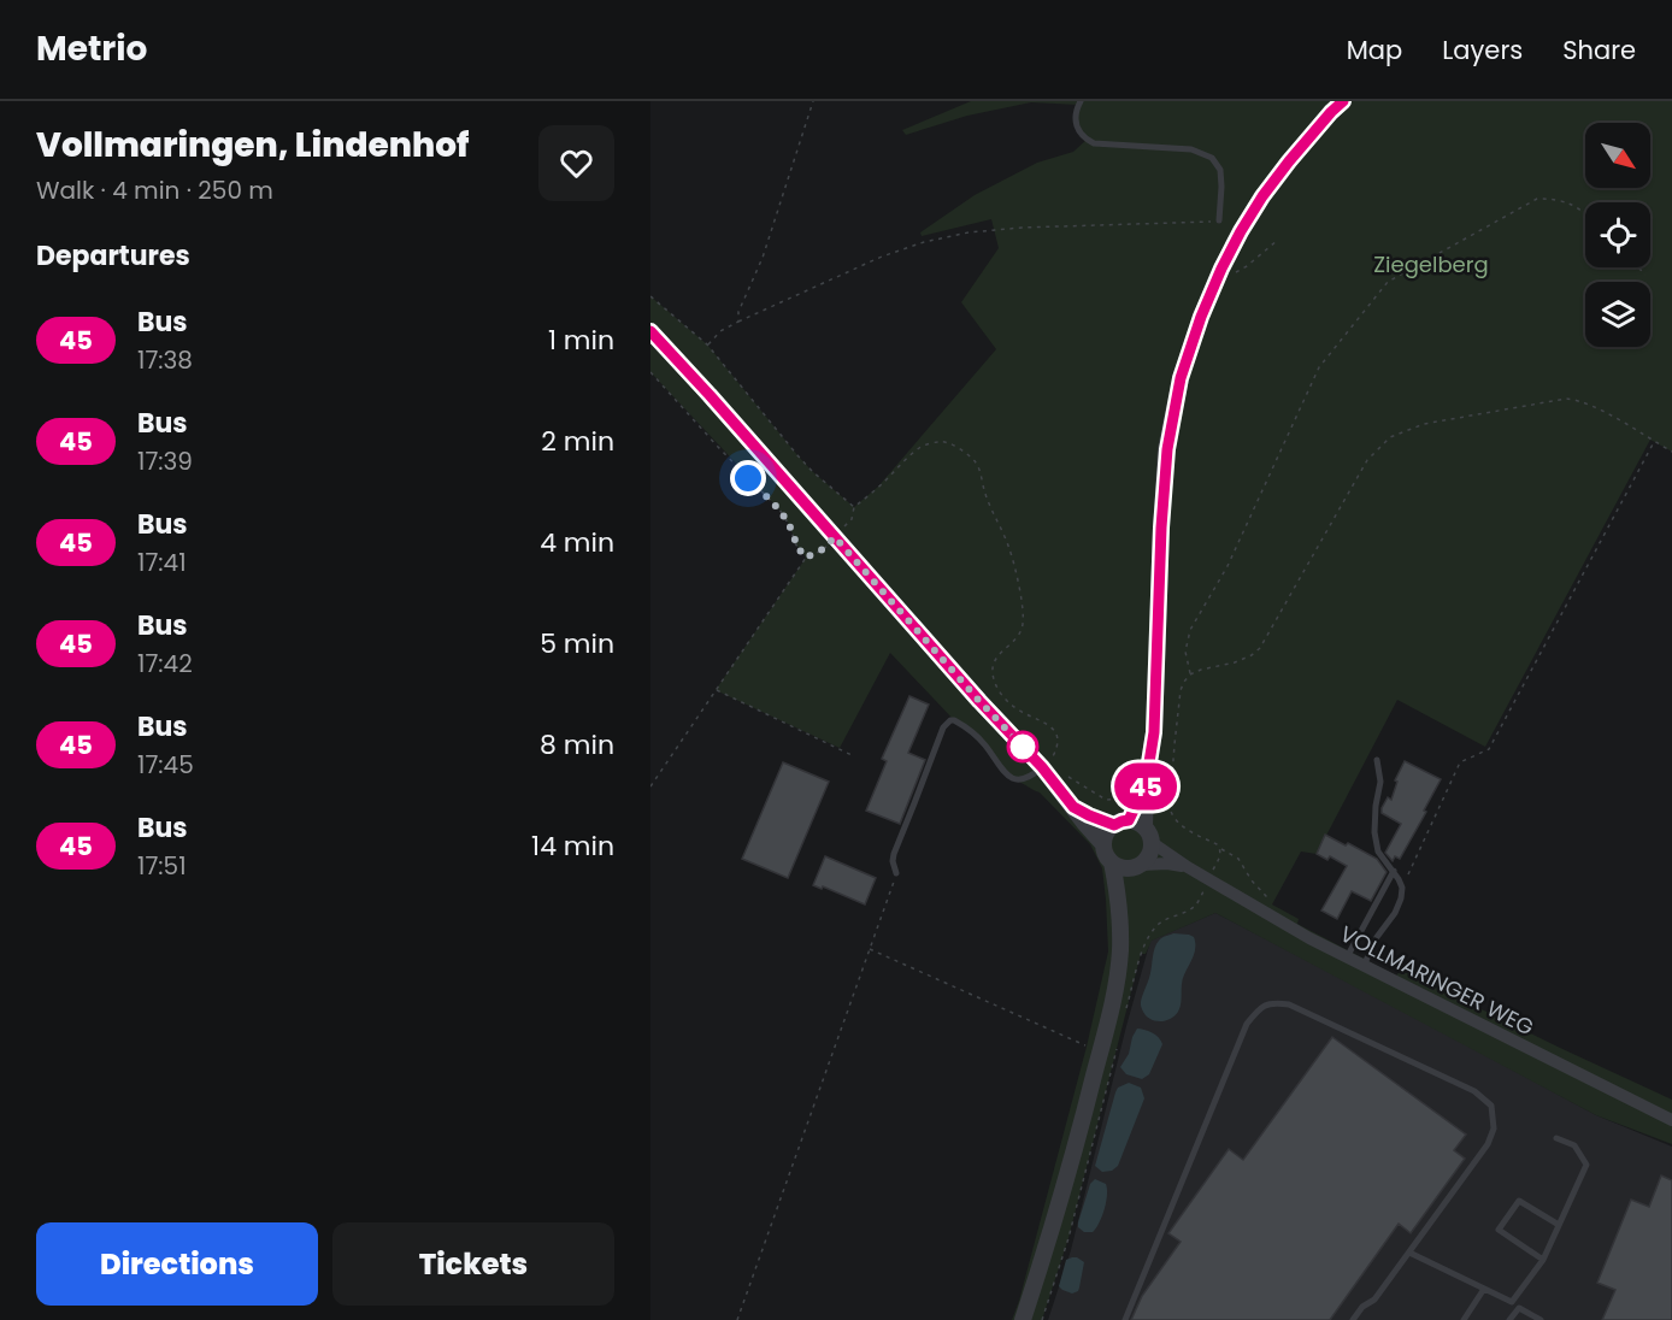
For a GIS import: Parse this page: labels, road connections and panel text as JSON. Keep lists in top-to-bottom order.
{
  "streets": {
    "street": ["VOLLMARINGER WEG"]
  },
  "parks": ["Ziegelberg"],
  "lines": ["bus line 45"],
  "north": "bottom right",
  "page": {
    "header": "Metrio",
    "nav": ["Map", "Layers", "Share"],
    "heading": [
      ["Vollmaringen, Lindenhof", "Walk · 4 min · 250 m"],
      "Departures"
    ],
    "on_map": "45",
    "list": [
      {
        "mark": "45",
        "name": "Bus",
        "note": "17:38",
        "value": "1 min"
      },
      {
        "mark": "45",
        "name": "Bus",
        "note": "17:39",
        "value": "2 min"
      },
      {
        "mark": "45",
        "name": "Bus",
        "note": "17:41",
        "value": "4 min"
      },
      {
        "mark": "45",
        "name": "Bus",
        "note": "17:42",
        "value": "5 min"
      },
      {
        "mark": "45",
        "name": "Bus",
        "note": "17:45",
        "value": "8 min"
      },
      {
        "mark": "45",
        "name": "Bus",
        "note": "17:51",
        "value": "14 min"
      }
    ],
    "buttons": ["Directions", "Tickets"]
  }
}
